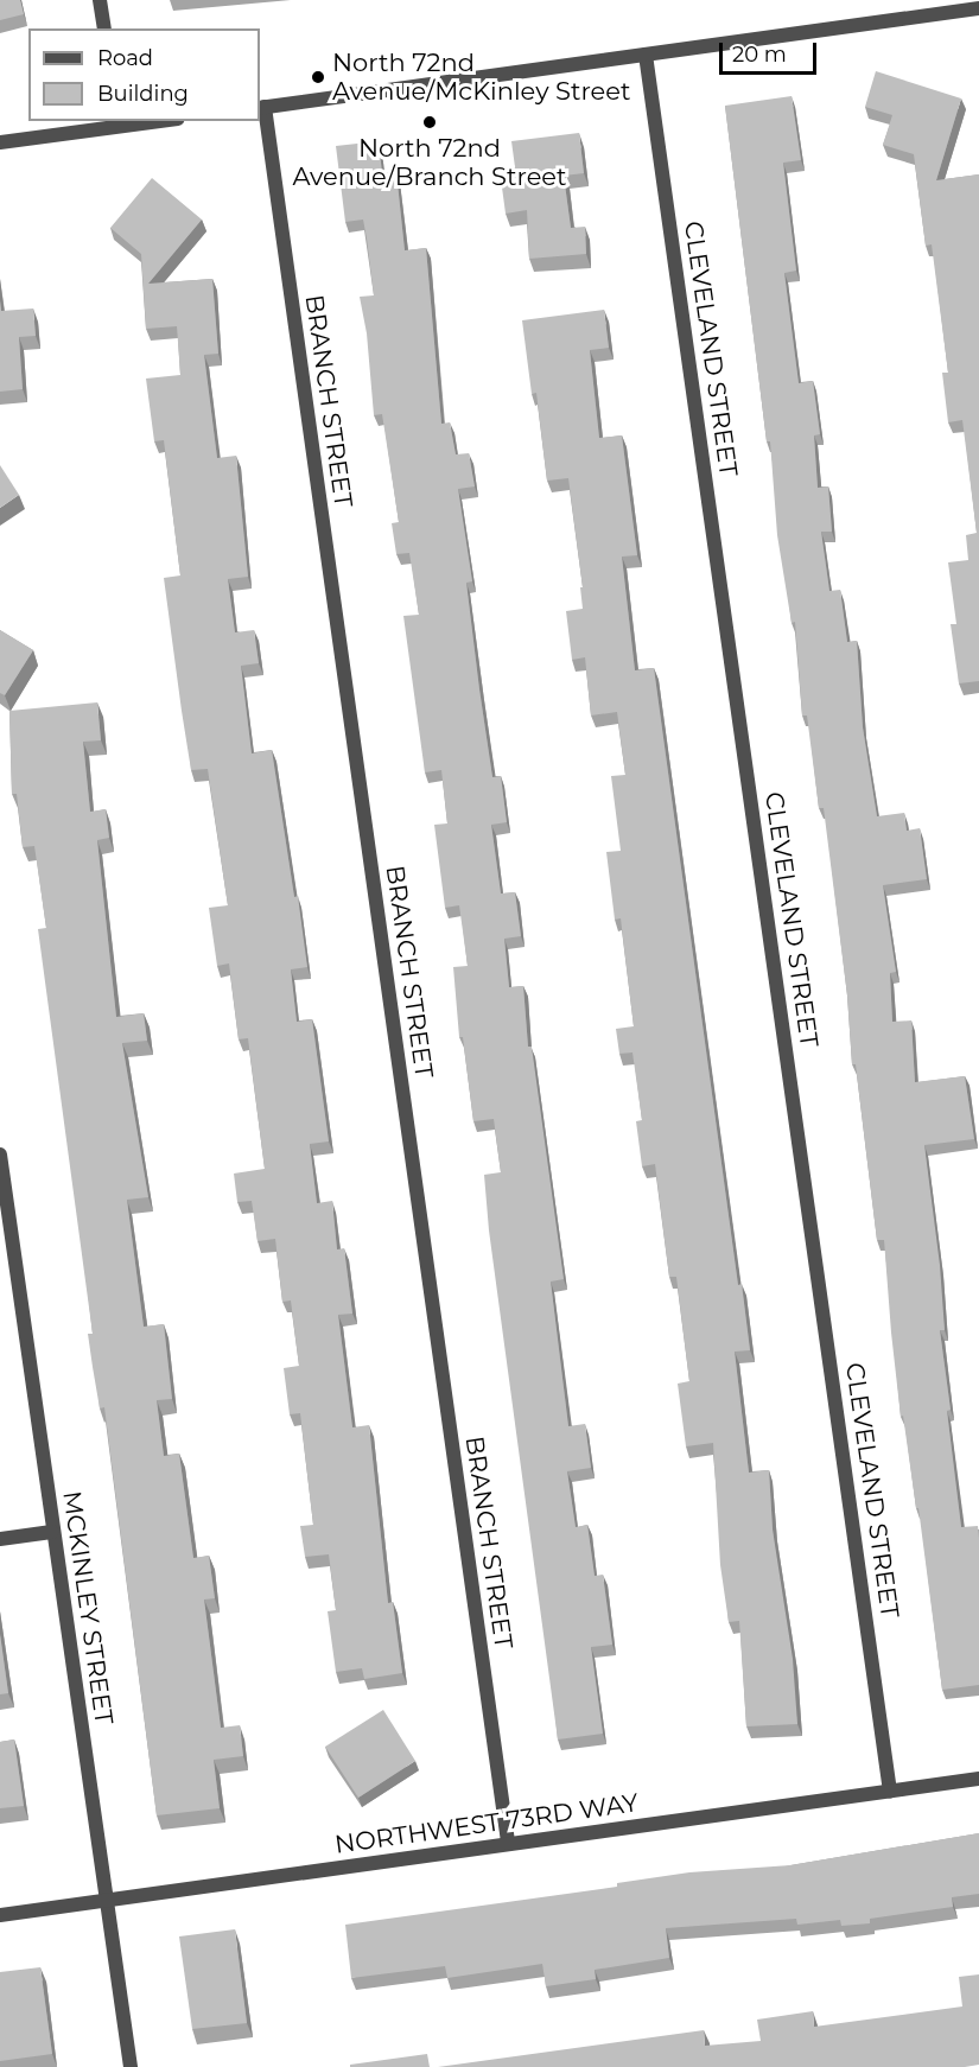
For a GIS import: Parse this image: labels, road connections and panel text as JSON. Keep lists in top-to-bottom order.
{
  "streets": {
    "street": [
      "CLEVELAND STREET",
      "BRANCH STREET",
      "MCKINLEY STREET",
      "NORTHWEST 73RD WAY"
    ]
  },
  "crossings": [
    ["CLEVELAND STREET", "NORTHWEST 73RD WAY"],
    ["BRANCH STREET", "NORTHWEST 73RD WAY"],
    ["MCKINLEY STREET", "NORTHWEST 73RD WAY"]
  ],
  "places": ["North 72nd Avenue/McKinley Street", "North 72nd Avenue/Branch Street"],
  "legend": ["Road", "Building"],
  "scale_bar": "20 m"
}
